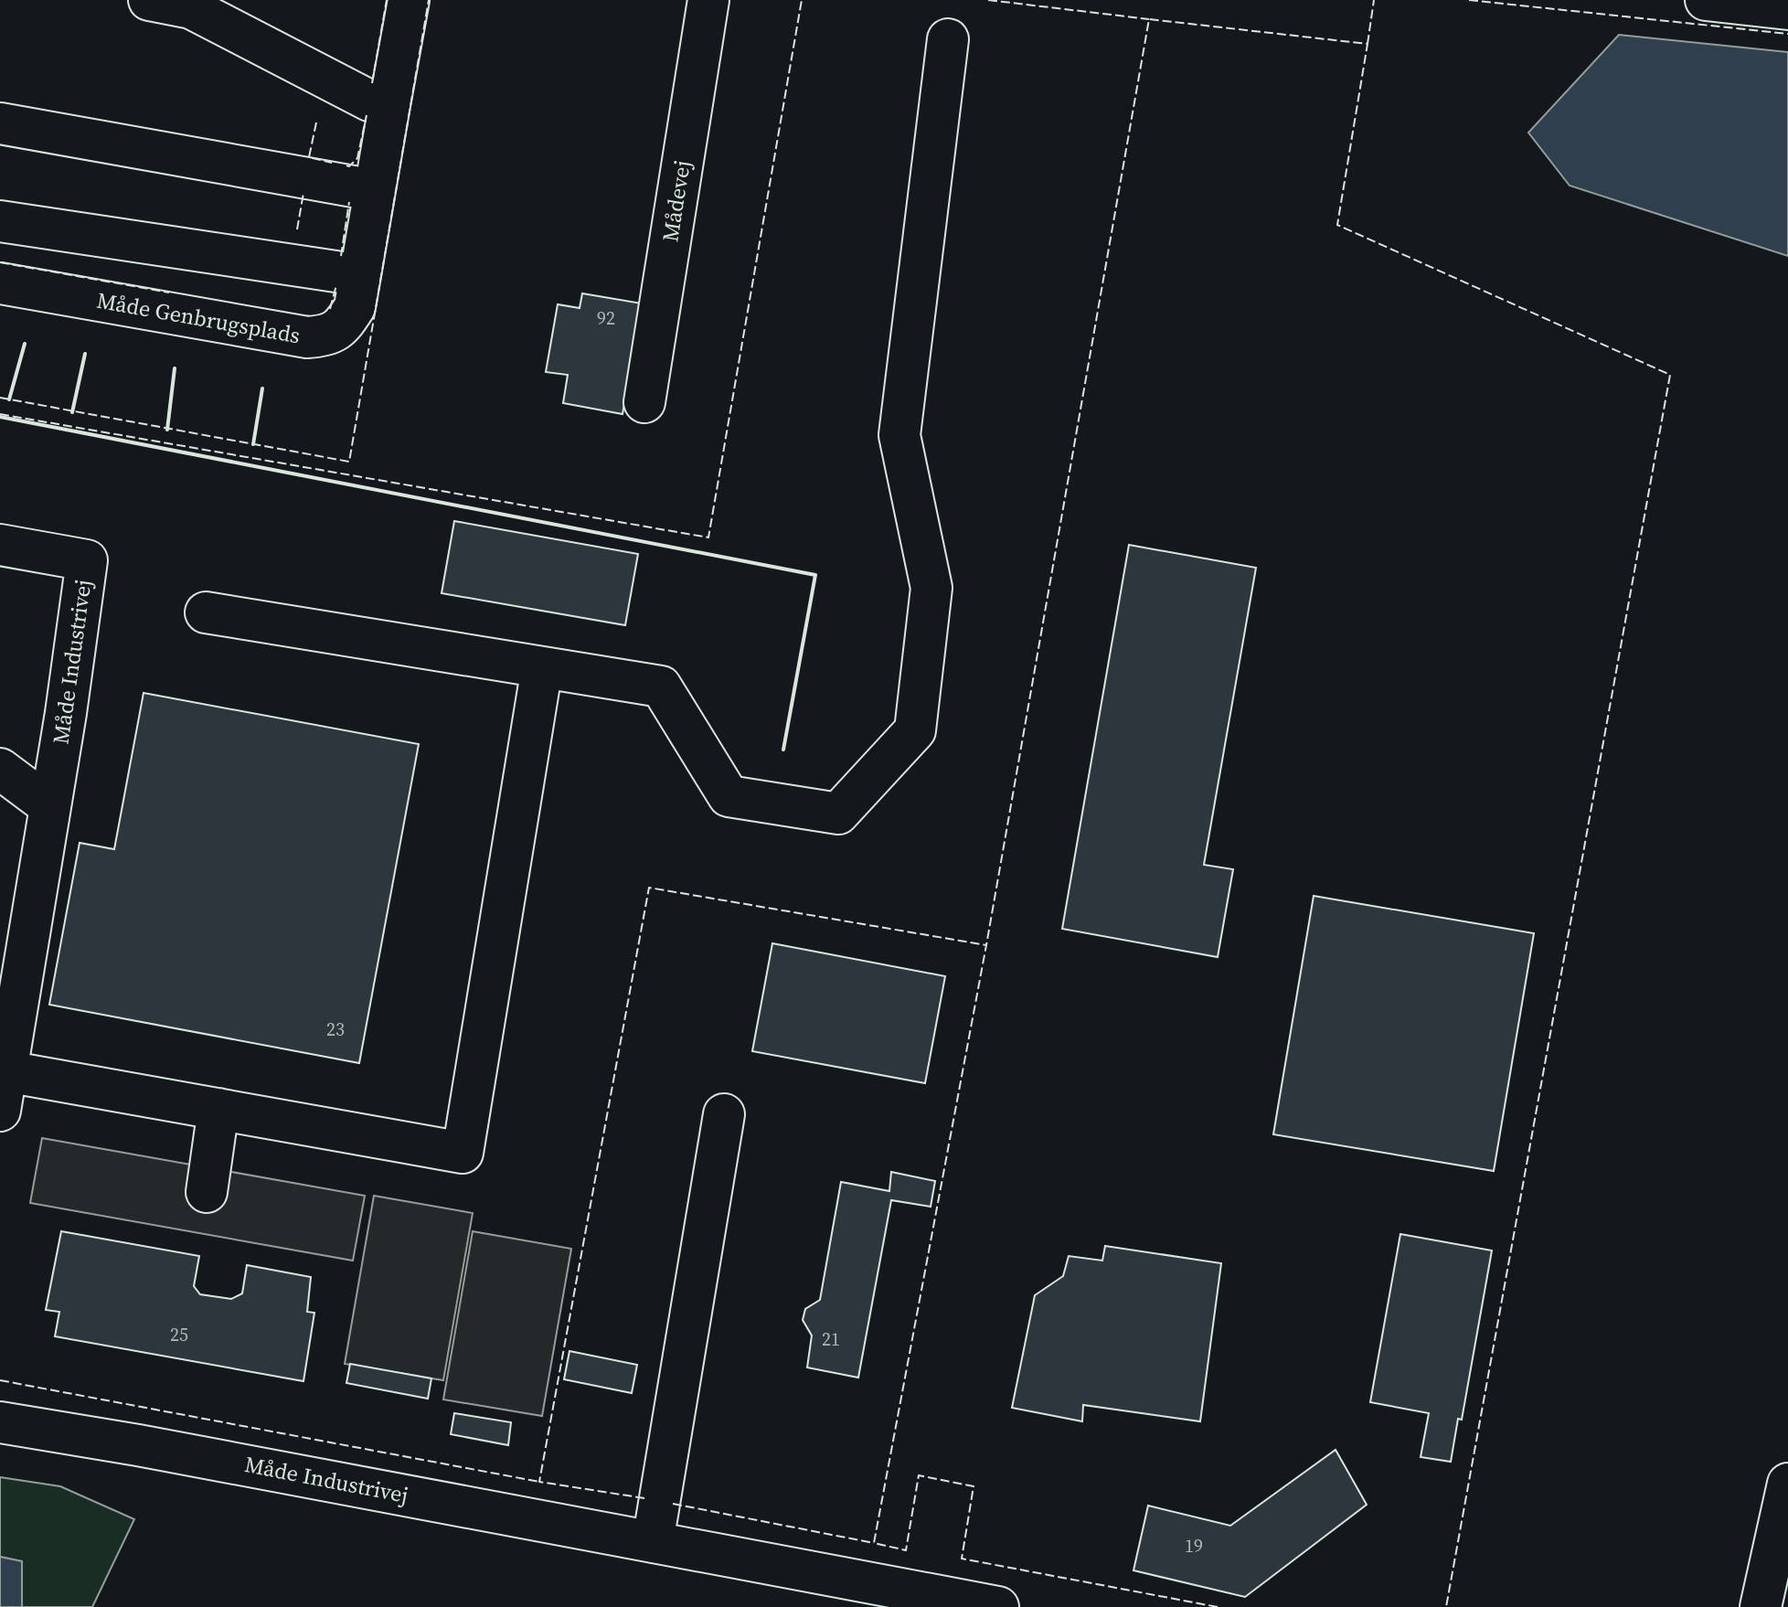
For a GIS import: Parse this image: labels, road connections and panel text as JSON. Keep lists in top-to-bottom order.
{
  "streets": {
    "street": ["Mådevej", "Måde Genbrugsplads", "Måde Industrivej"]
  },
  "house_numbers": [
    "92",
    "23",
    "25",
    "21",
    "19"
  ]
}
